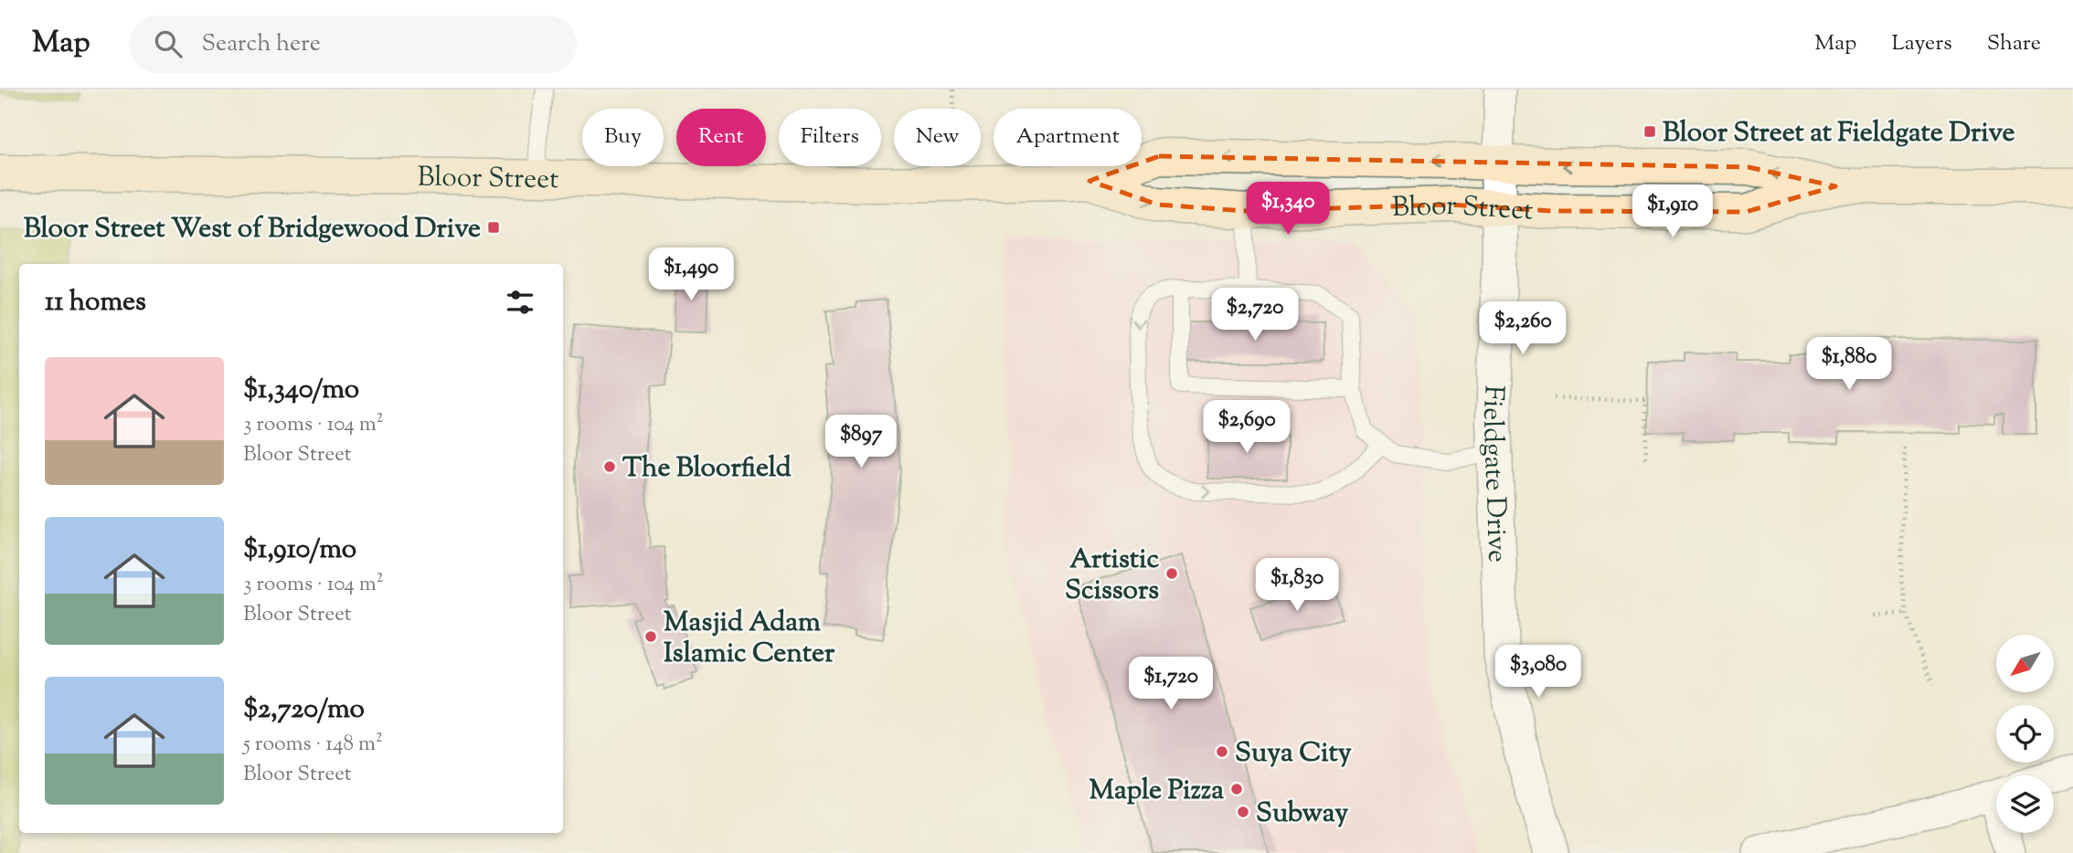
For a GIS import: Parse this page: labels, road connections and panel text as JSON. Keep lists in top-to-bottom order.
{
  "streets": {
    "main road": ["Bloor Street"],
    "street": ["Fieldgate Drive"]
  },
  "crossings": [
    ["Bloor Street", "Fieldgate Drive"]
  ],
  "places": {
    "transit": ["Bloor Street at Fieldgate Drive", "Bloor Street West of Bridgewood Drive"],
    "other": [
      "The Bloorfield",
      "Artistic Scissors",
      "Masjid Adam Islamic Center",
      "Suya City",
      "Maple Pizza",
      "Subway"
    ]
  },
  "north": "bottom left",
  "page": {
    "header": "Map",
    "search": "Search here",
    "nav": ["Map", "Layers", "Share"],
    "chip": [
      "Buy",
      "Rent",
      "Filters",
      "New",
      "Apartment"
    ],
    "price": [
      "$1,340",
      "$1,910",
      "$1,490",
      "$2,720",
      "$2,260",
      "$1,880",
      "$2,690",
      "$897",
      "$1,830",
      "$3,080",
      "$1,720"
    ],
    "heading": "11 homes",
    "list": [
      {
        "name": "$1,340/mo",
        "note": "3 rooms · 104 m² · Bloor Street"
      },
      {
        "name": "$1,910/mo",
        "note": "3 rooms · 104 m² · Bloor Street"
      },
      {
        "name": "$2,720/mo",
        "note": "5 rooms · 148 m² · Bloor Street"
      }
    ]
  }
}
